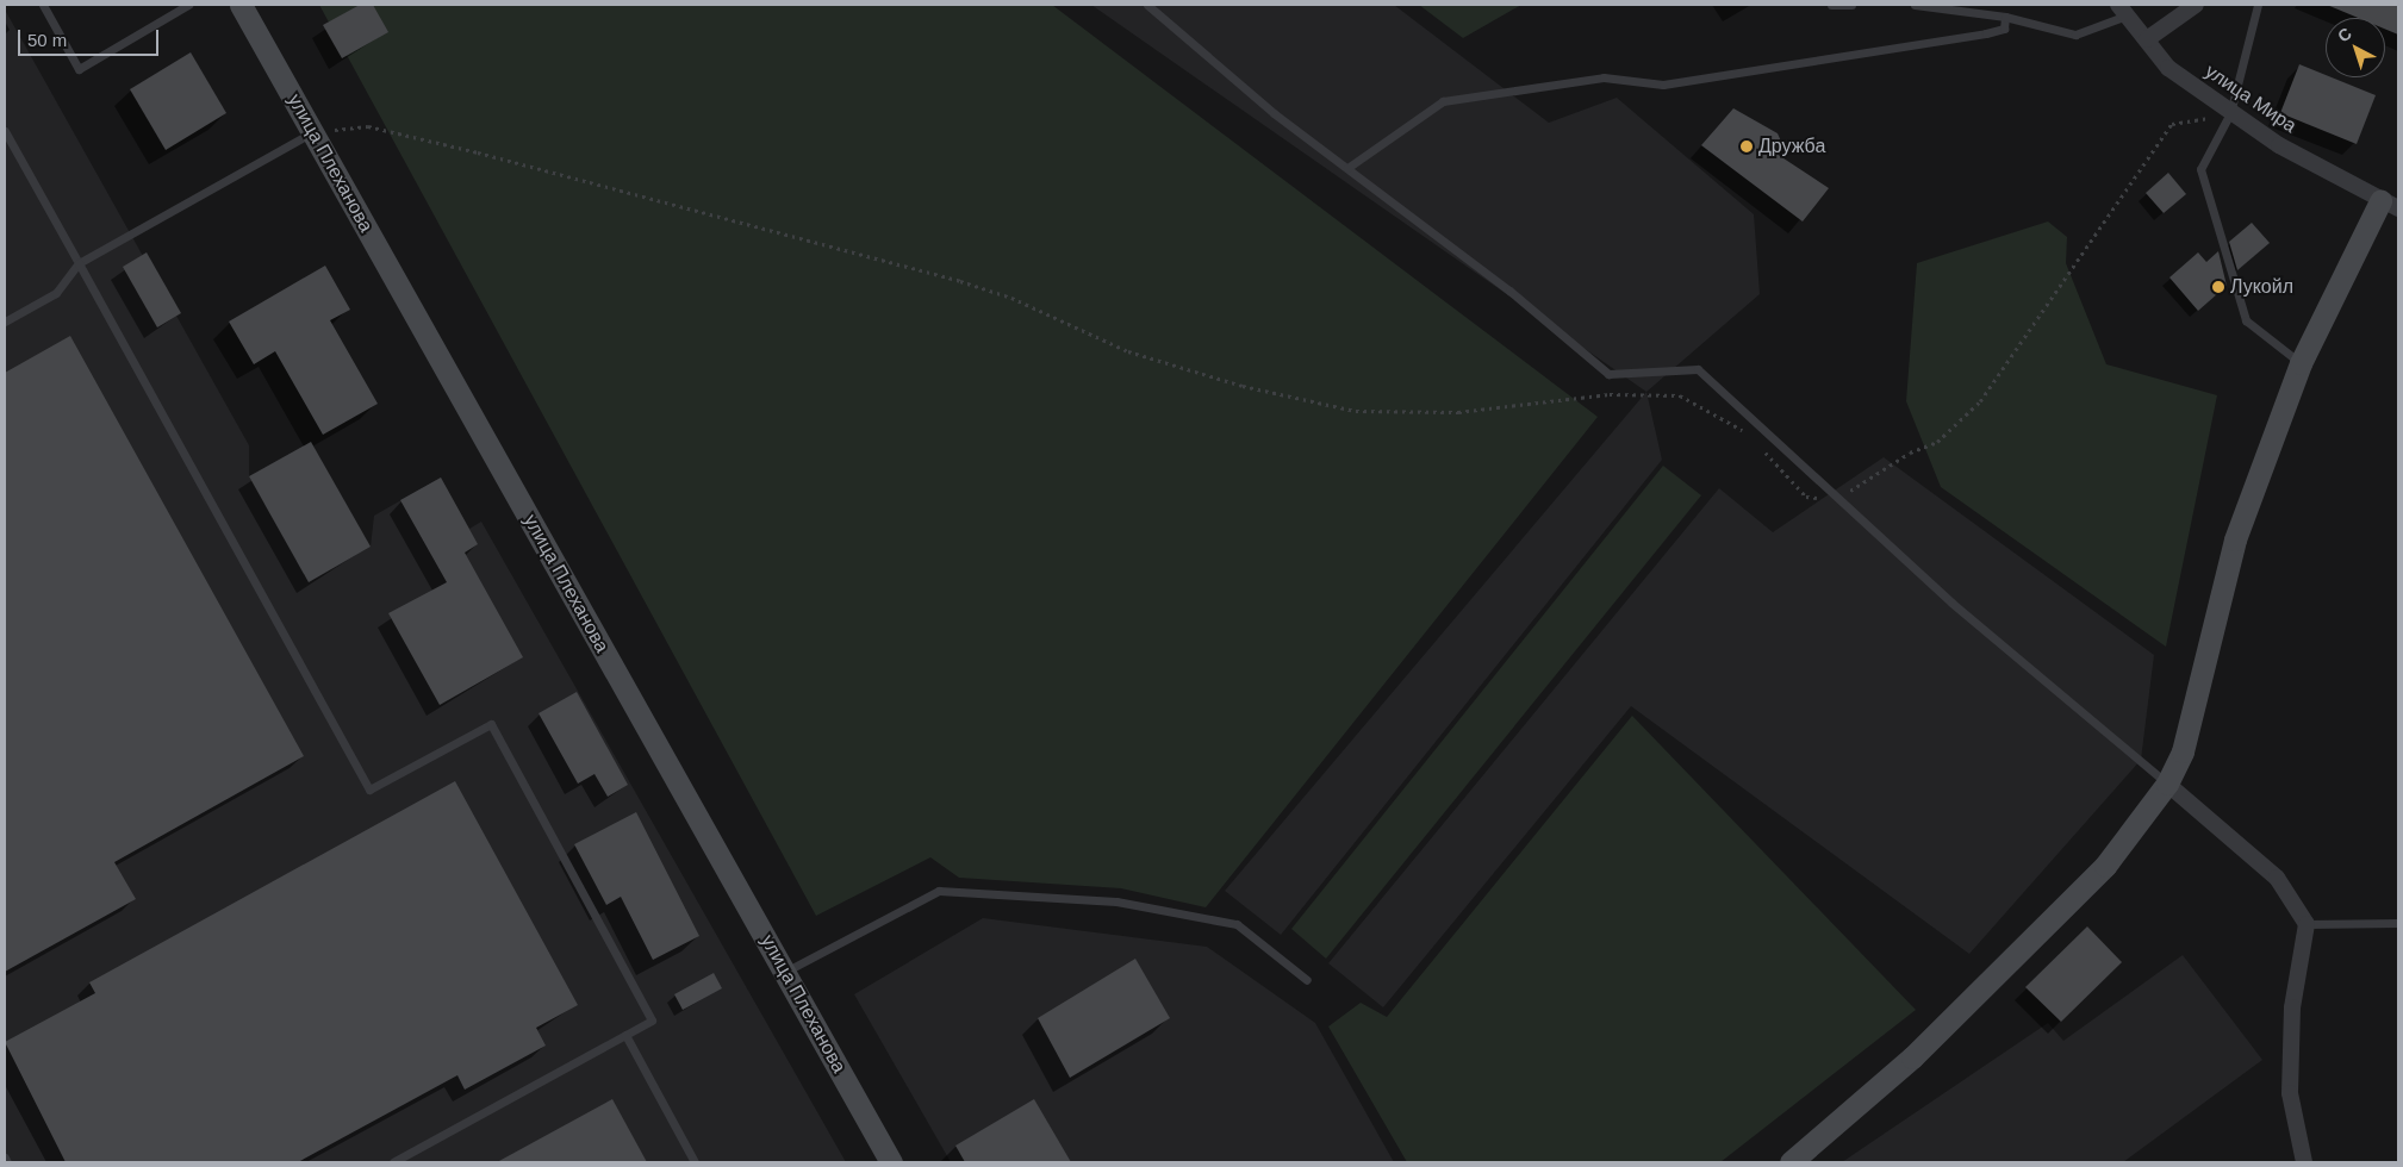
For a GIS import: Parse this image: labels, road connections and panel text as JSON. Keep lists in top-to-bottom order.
{
  "streets": {
    "main road": ["улица Плеханова"],
    "street": ["улица Мира"]
  },
  "places": ["Дружба", "Лукойл"],
  "scale_bar": "50 m",
  "north": "top left"
}
